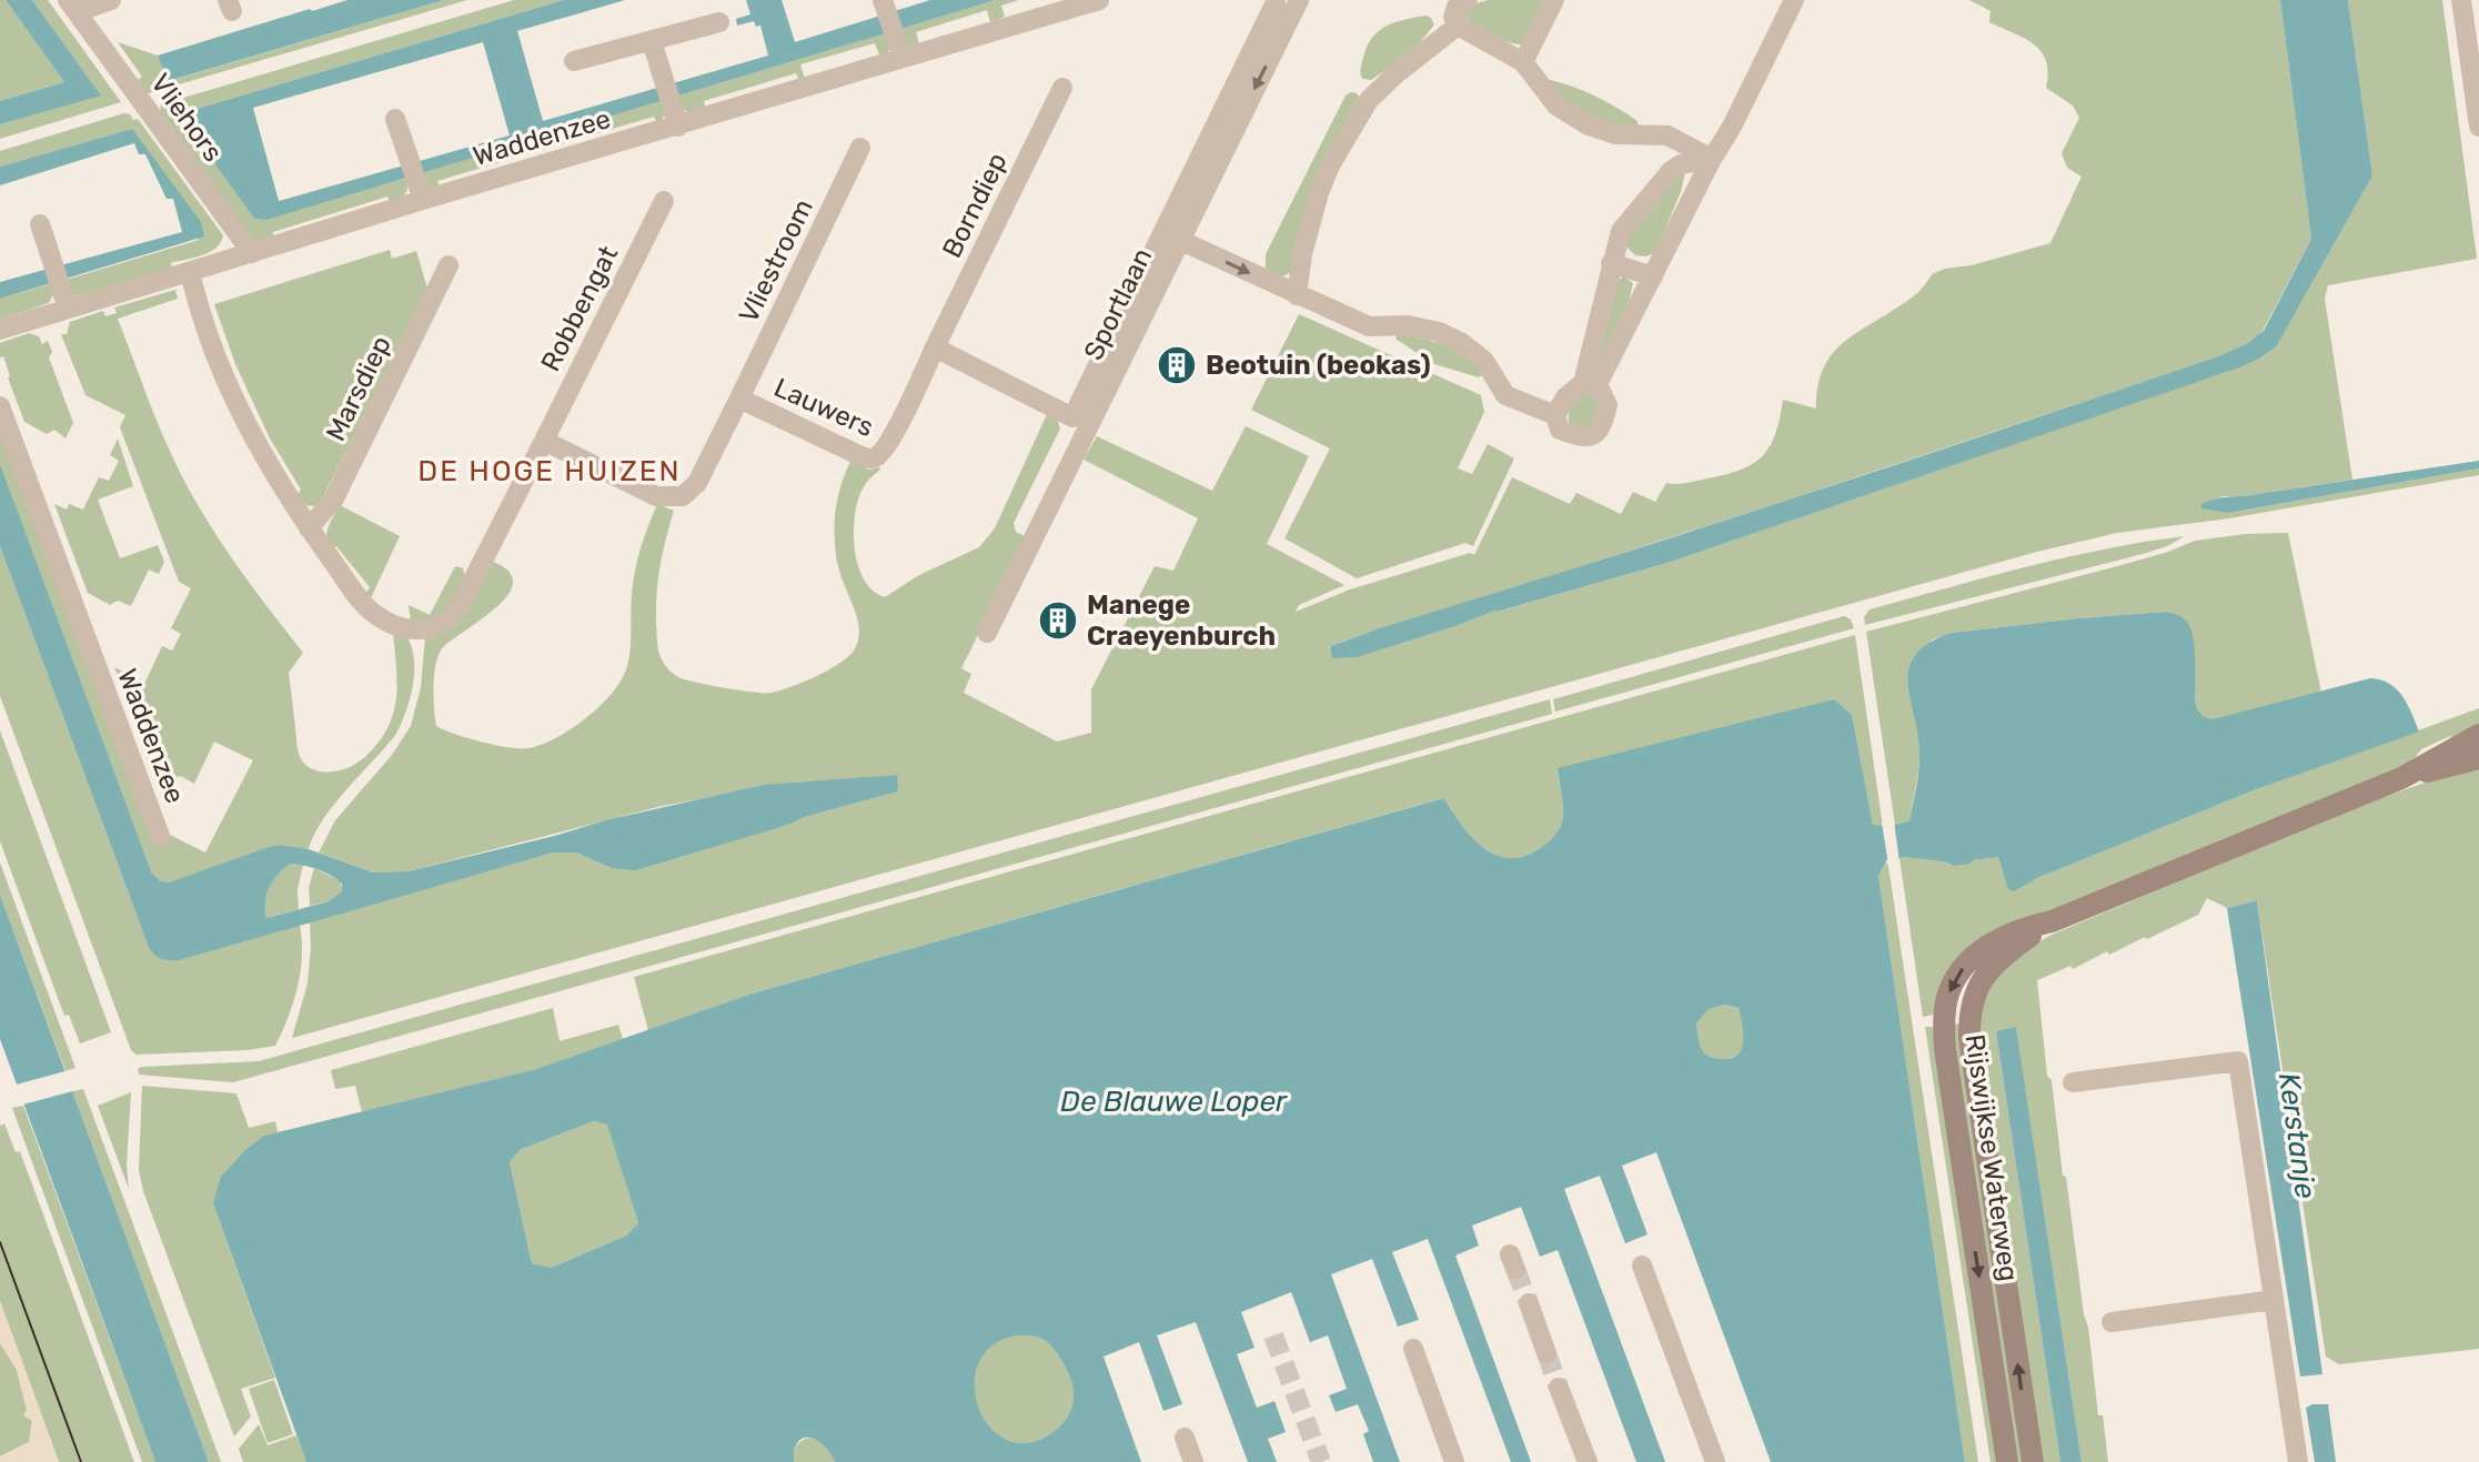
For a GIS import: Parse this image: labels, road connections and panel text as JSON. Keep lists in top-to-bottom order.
{
  "streets": {
    "main road": ["Rijswijkse Waterweg"],
    "street": [
      "Vliehors",
      "Waddenzee",
      "Borndiep",
      "Vliestroom",
      "Sportlaan",
      "Robbengat",
      "Marsdiep",
      "Lauwers"
    ]
  },
  "crossings": [
    ["Vliehors", "Waddenzee"],
    ["Borndiep", "Lauwers"],
    ["Vliestroom", "Lauwers"],
    ["Robbengat", "Lauwers"]
  ],
  "districts": ["DE HOGE HUIZEN"],
  "water": ["De Blauwe Loper", "Kerstanje"],
  "places": {
    "building": ["Beotuin (beokas)", "Manege Craeyenburch"]
  }
}
